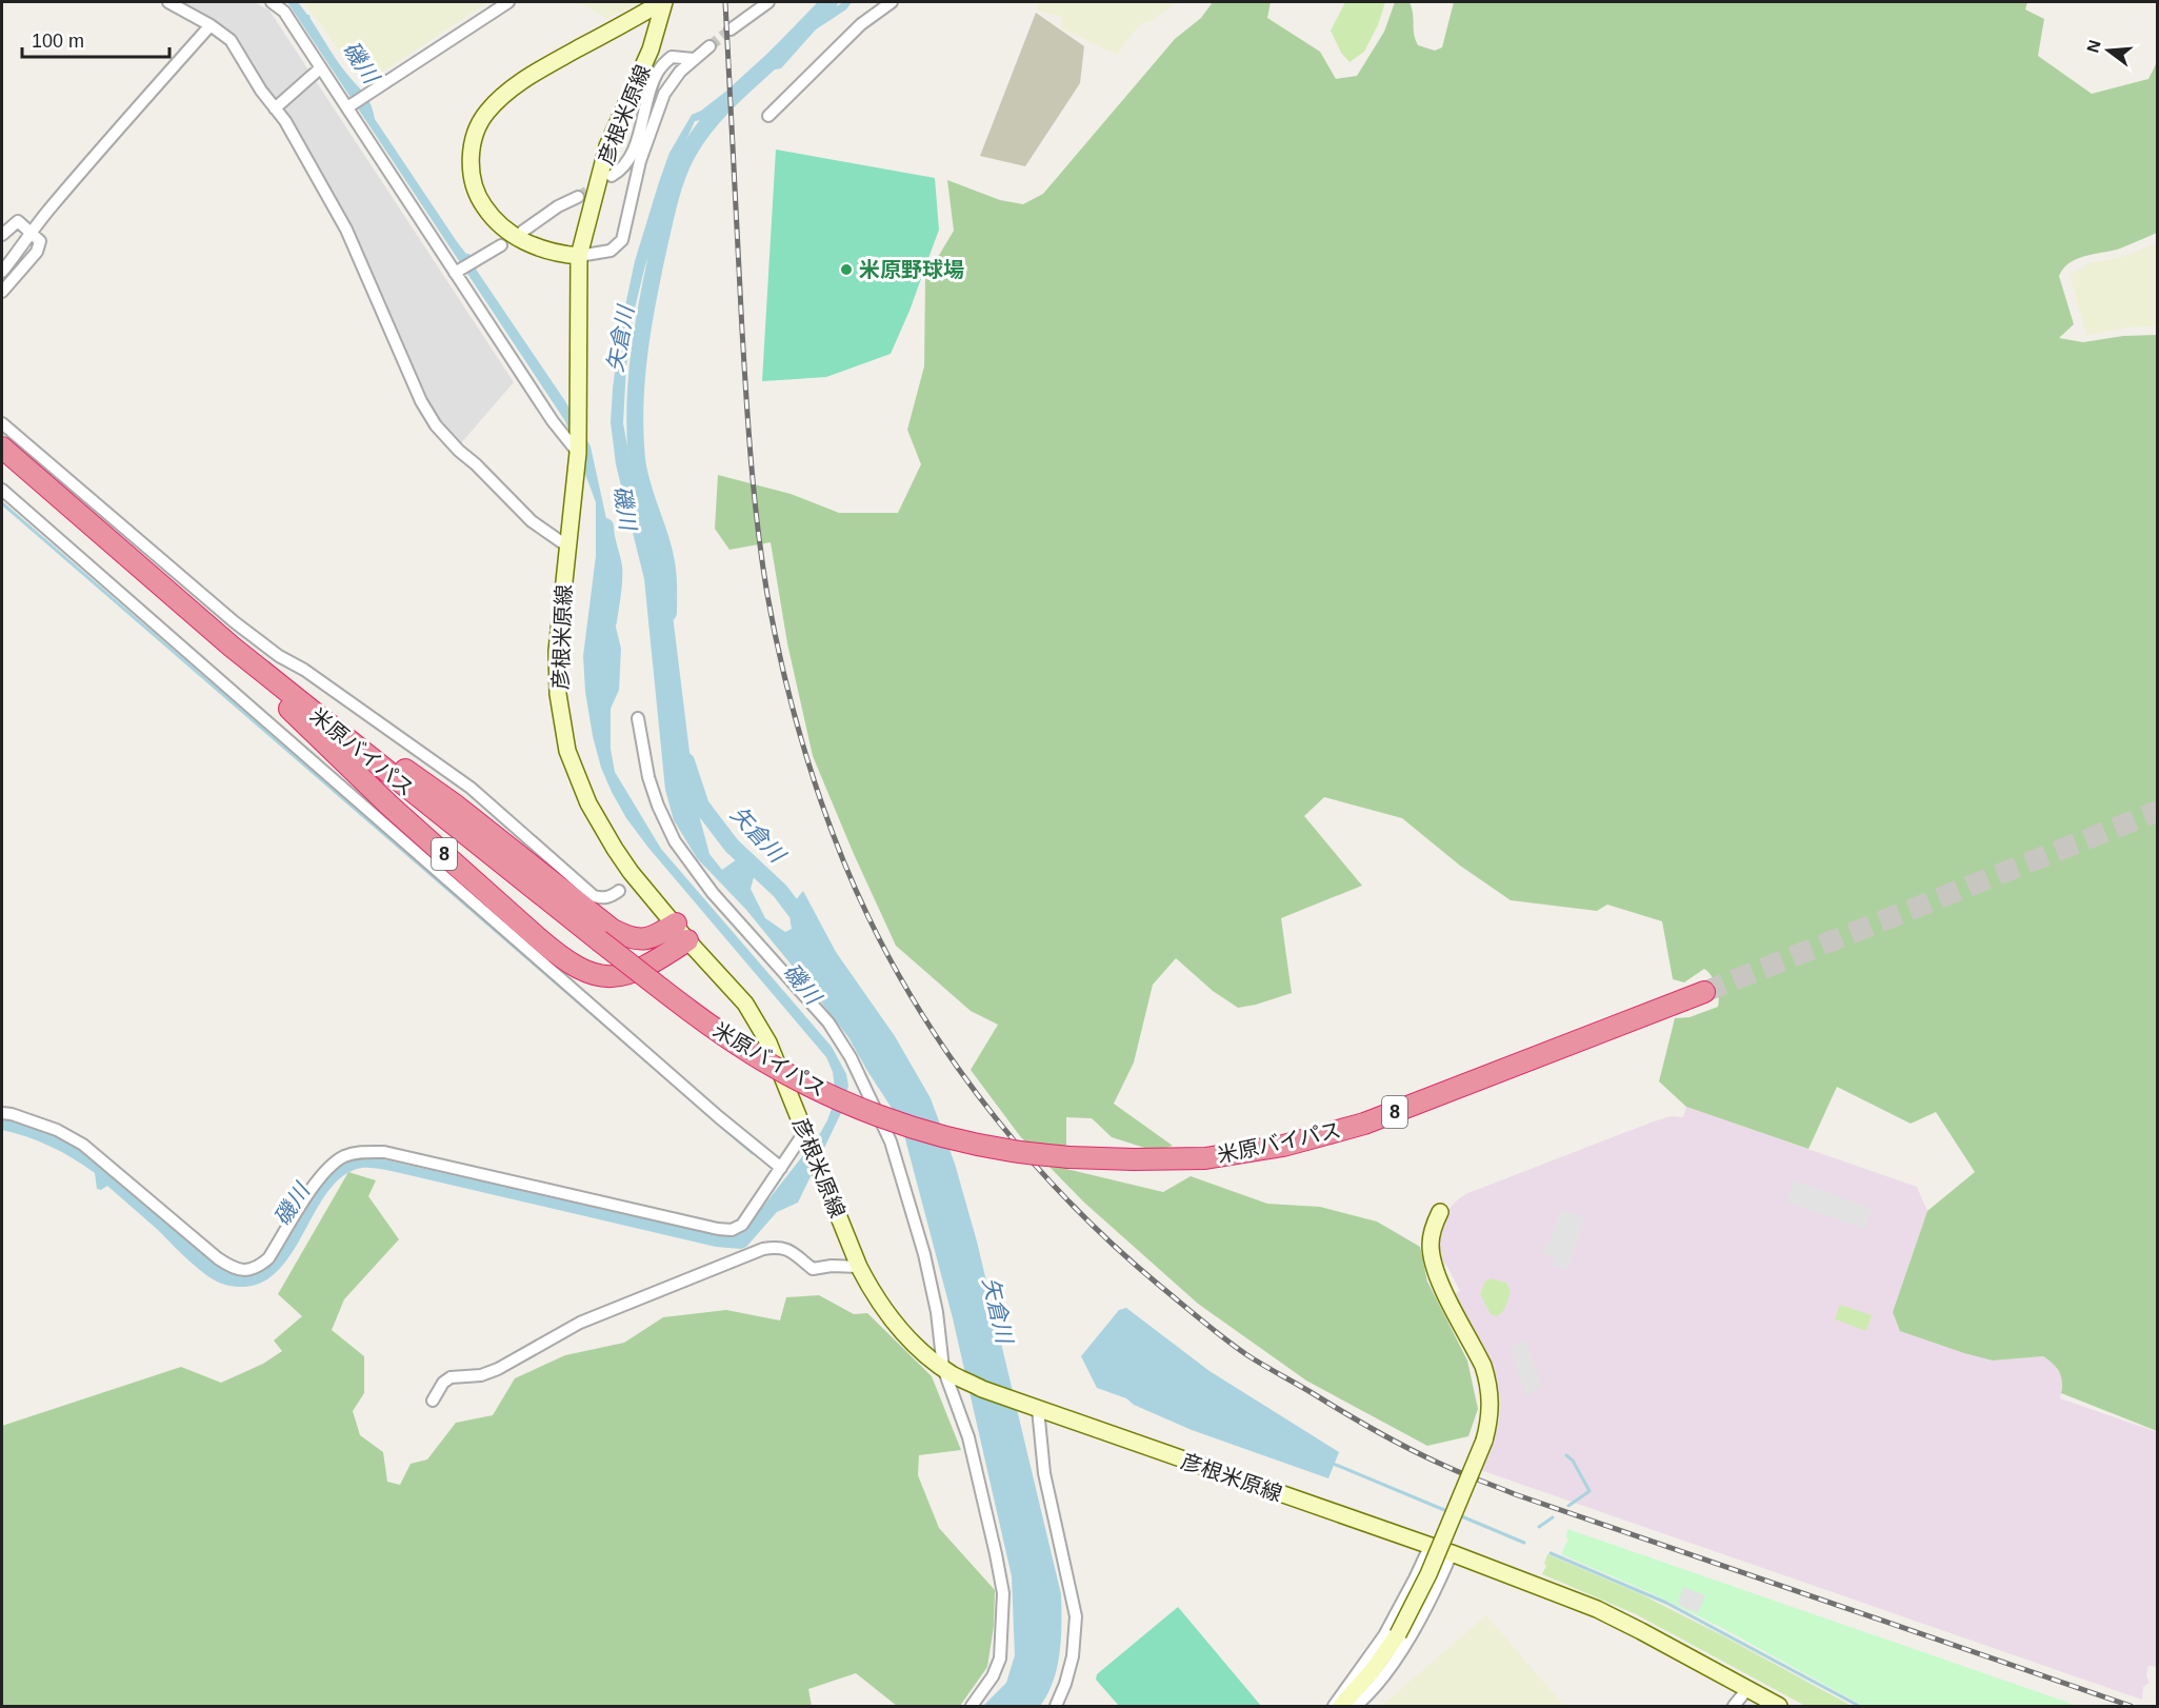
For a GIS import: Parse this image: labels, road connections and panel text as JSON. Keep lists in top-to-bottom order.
{
  "streets": {
    "highway": ["米原バイパス", "8"],
    "main road": ["彦根米原線"]
  },
  "crossings": [
    ["彦根米原線", "8"],
    ["米原バイパス", "8"]
  ],
  "water": ["磯川", "矢倉川"],
  "places": ["米原野球場"],
  "scale_bar": "100 m",
  "north": "left"
}
